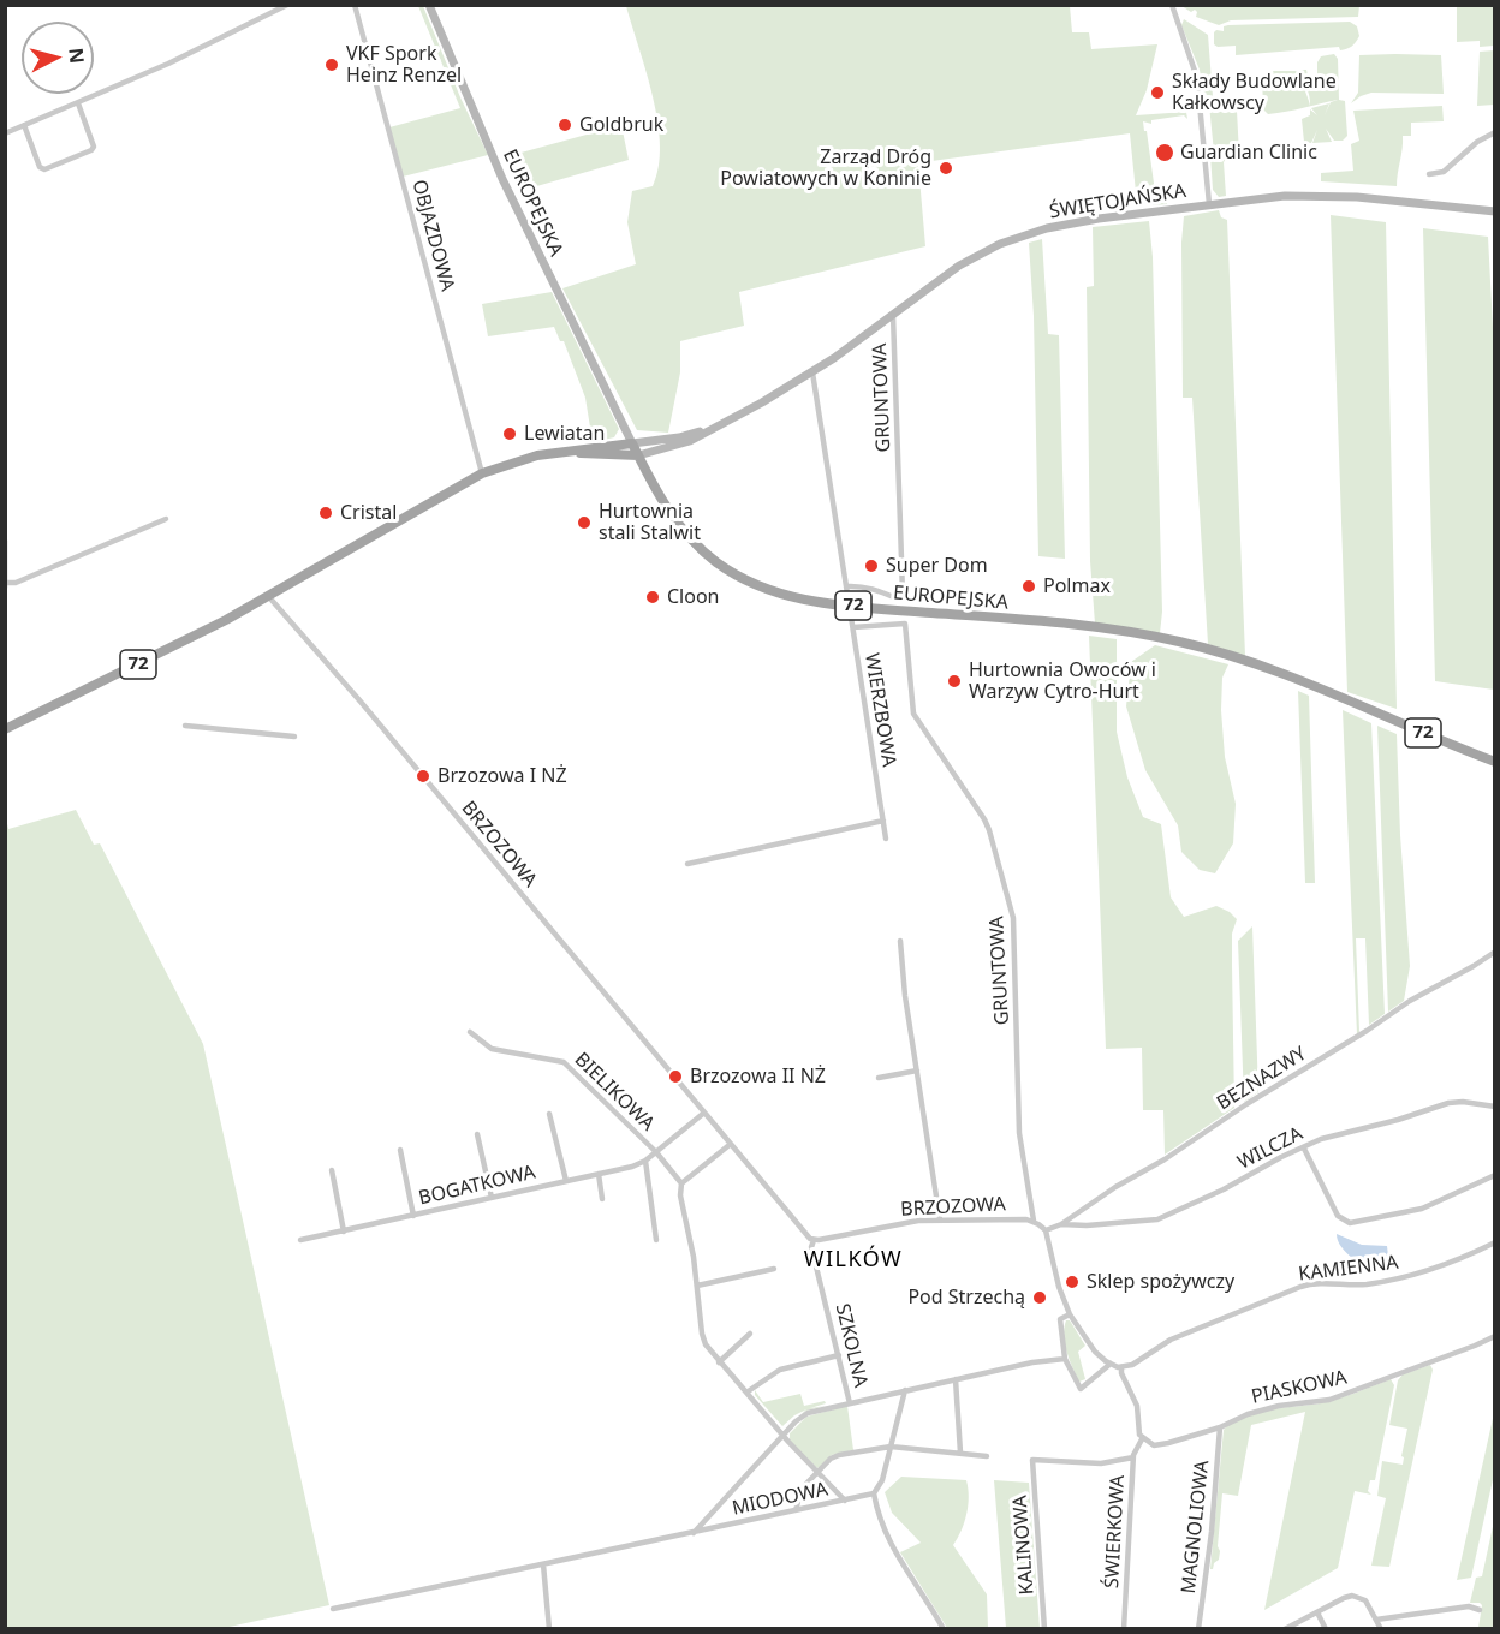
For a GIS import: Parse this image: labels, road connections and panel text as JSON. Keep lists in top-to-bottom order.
{
  "streets": {
    "main road": ["ŚWIĘTOJAŃSKA", "EUROPEJSKA", "72"],
    "street": [
      "OBJAZDOWA",
      "GRUNTOWA",
      "WIERZBOWA",
      "BRZOZOWA",
      "BEZNAZWY",
      "BIELIKOWA",
      "WILCZA",
      "BOGATKOWA",
      "KAMIENNA",
      "SZKOLNA",
      "PIASKOWA",
      "MIODOWA",
      "MAGNOLIOWA",
      "ŚWIERKOWA",
      "KALINOWA"
    ]
  },
  "crossings": [
    ["ŚWIĘTOJAŃSKA", "EUROPEJSKA"],
    ["ŚWIĘTOJAŃSKA", "OBJAZDOWA"],
    ["ŚWIĘTOJAŃSKA", "GRUNTOWA"],
    ["ŚWIĘTOJAŃSKA", "72"],
    ["ŚWIĘTOJAŃSKA", "WIERZBOWA"],
    ["ŚWIĘTOJAŃSKA", "BRZOZOWA"],
    ["EUROPEJSKA", "WIERZBOWA"],
    ["GRUNTOWA", "WIERZBOWA"],
    ["GRUNTOWA", "BRZOZOWA"],
    ["72", "BRZOZOWA"],
    ["BRZOZOWA", "BEZNAZWY"],
    ["BRZOZOWA", "SZKOLNA"],
    ["BEZNAZWY", "WILCZA"],
    ["BIELIKOWA", "BOGATKOWA"],
    ["PIASKOWA", "MAGNOLIOWA"],
    ["PIASKOWA", "ŚWIERKOWA"],
    ["ŚWIERKOWA", "KALINOWA"]
  ],
  "districts": ["WILKÓW"],
  "places": [
    "VKF Spork Heinz Renzel",
    "Składy Budowlane Kałkowscy",
    "Goldbruk",
    "Guardian Clinic",
    "Zarząd Dróg Powiatowych w Koninie",
    "Lewiatan",
    "Cristal",
    "Hurtownia stali Stalwit",
    "Super Dom",
    "Polmax",
    "Cloon",
    "Hurtownia Owoców i Warzyw Cytro-Hurt",
    "Brzozowa I NŻ",
    "Brzozowa II NŻ",
    "Sklep spożywczy",
    "Pod Strzechą"
  ],
  "north": "right"
}
